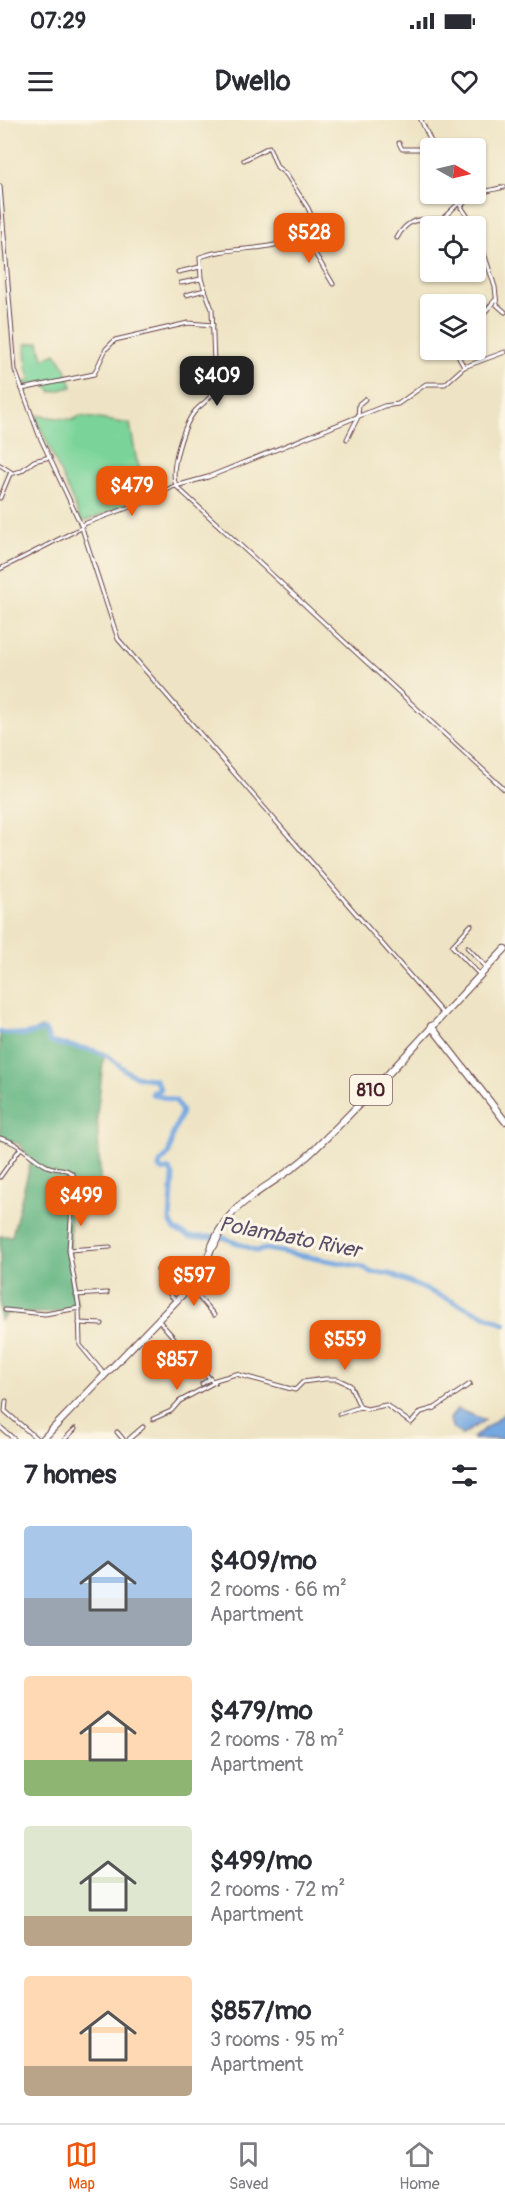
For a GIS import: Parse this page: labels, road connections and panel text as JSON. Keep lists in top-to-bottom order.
{
  "streets": {
    "highway": ["810"]
  },
  "water": ["Polambato River"],
  "north": "right",
  "page": {
    "status": "07:29",
    "header": "Dwello",
    "price": [
      "$528",
      "$409",
      "$479",
      "$499",
      "$597",
      "$559",
      "$857"
    ],
    "heading": "7 homes",
    "list": [
      {
        "name": "$409/mo",
        "note": "2 rooms · 66 m² · Apartment"
      },
      {
        "name": "$479/mo",
        "note": "2 rooms · 78 m² · Apartment"
      },
      {
        "name": "$499/mo",
        "note": "2 rooms · 72 m² · Apartment"
      },
      {
        "name": "$857/mo",
        "note": "3 rooms · 95 m² · Apartment"
      }
    ],
    "tabs": ["Map", "Saved", "Home"]
  }
}
